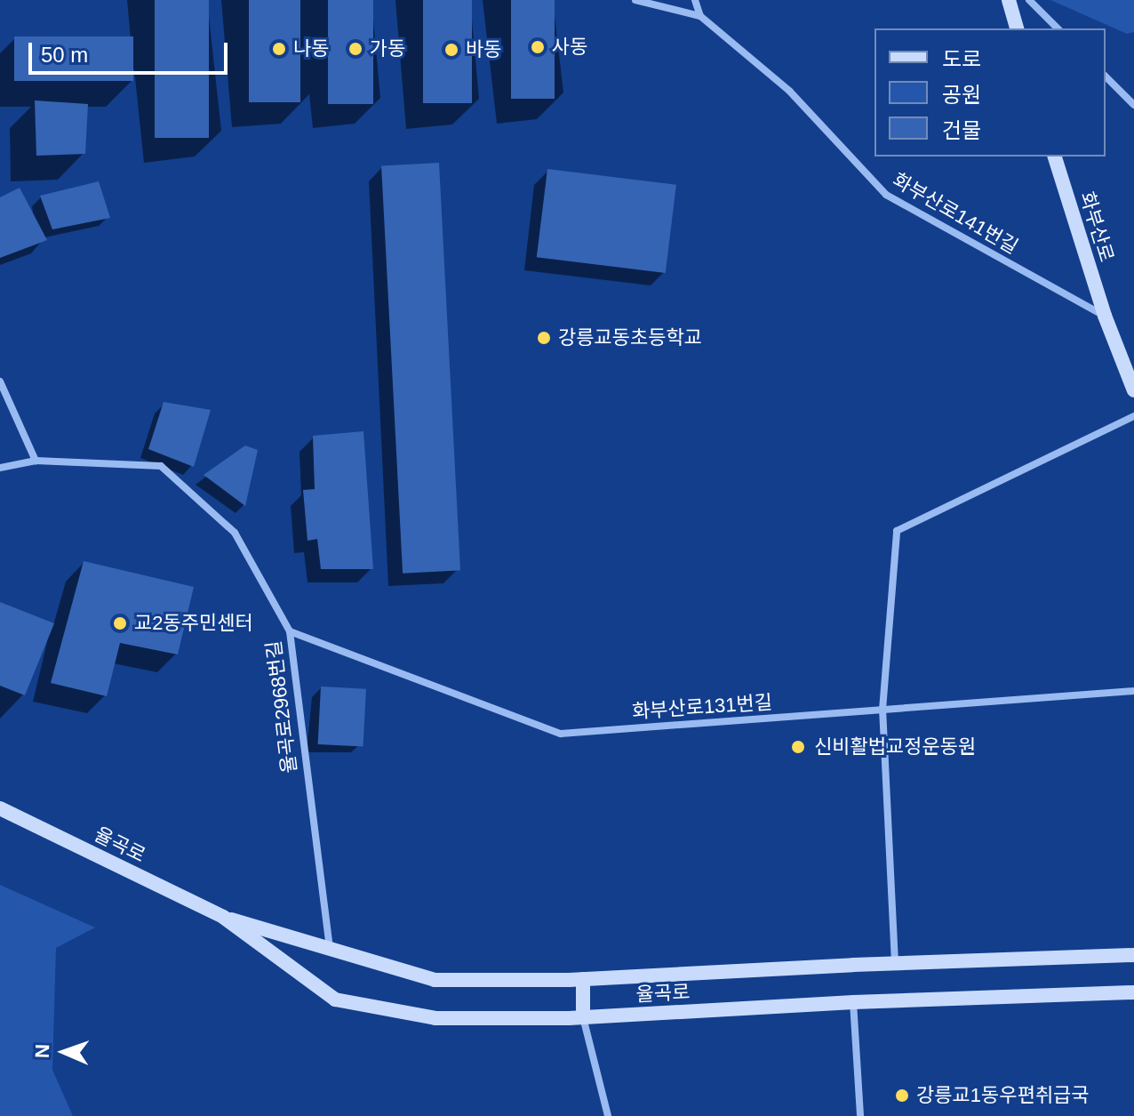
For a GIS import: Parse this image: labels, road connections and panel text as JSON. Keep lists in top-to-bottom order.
{
  "streets": {
    "street": [
      "화부산로141번길",
      "화부산로",
      "율곡로2968번길",
      "화부산로131번길",
      "율곡로"
    ]
  },
  "crossings": [
    ["화부산로141번길", "화부산로"],
    ["율곡로2968번길", "화부산로131번길"],
    ["율곡로2968번길", "율곡로"]
  ],
  "places": [
    "사동",
    "나동",
    "가동",
    "바동",
    "강릉교동초등학교",
    "교2동주민센터",
    "신비활법교정운동원",
    "강릉교1동우편취급국"
  ],
  "legend": ["도로", "공원", "건물"],
  "scale_bar": "50 m",
  "north": "left"
}
